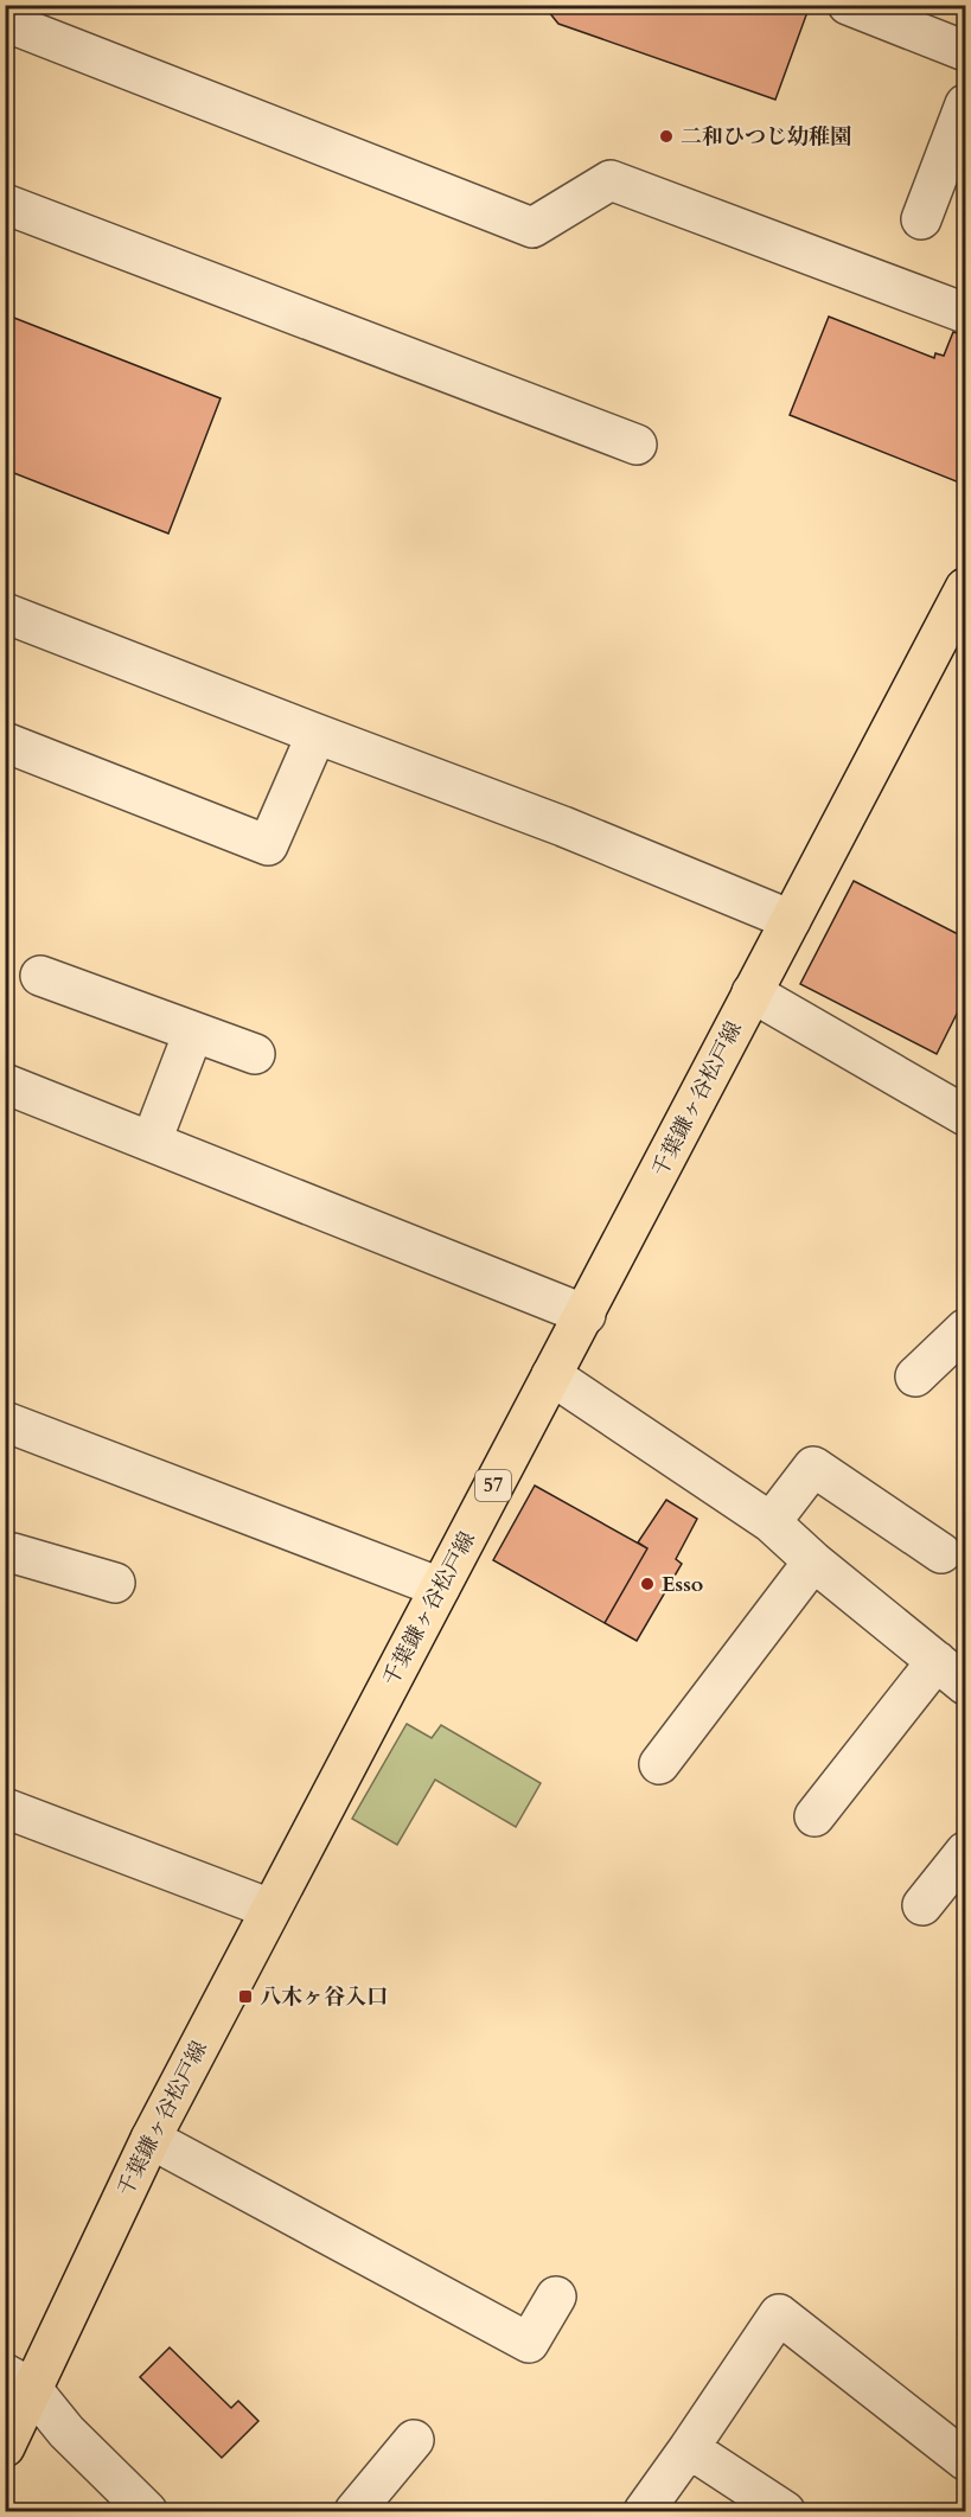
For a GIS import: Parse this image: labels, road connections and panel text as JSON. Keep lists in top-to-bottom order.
{
  "streets": {
    "main road": ["千葉鎌ヶ谷松戸線", "57"]
  },
  "places": {
    "other": ["二和ひつじ幼稚園", "Esso"],
    "transit": ["八木ヶ谷入口"]
  }
}
